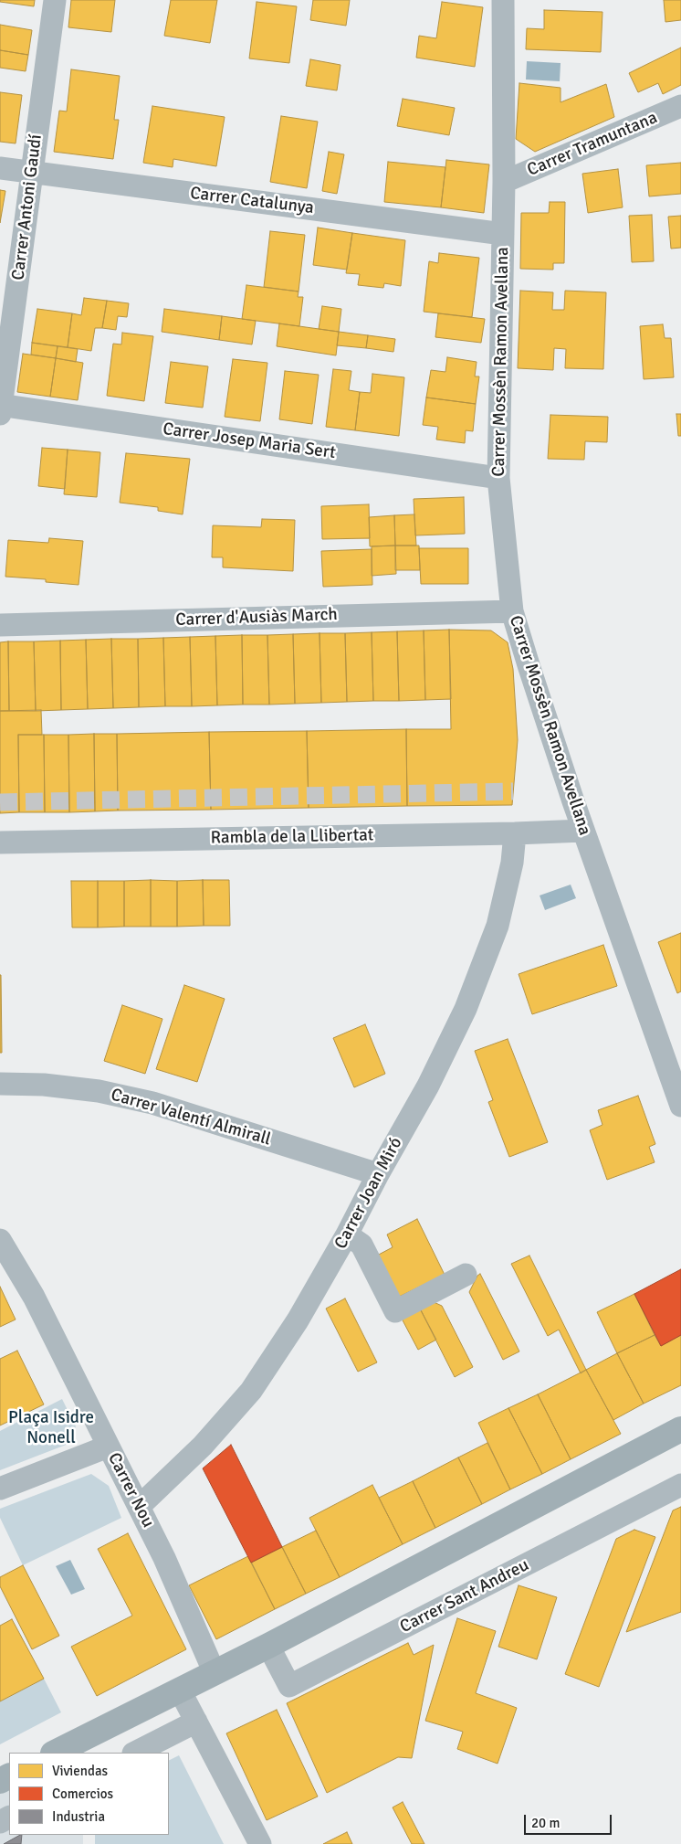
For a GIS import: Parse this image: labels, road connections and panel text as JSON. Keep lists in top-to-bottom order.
{
  "streets": {
    "street": [
      "Carrer Tramuntana",
      "Carrer Catalunya",
      "Carrer Antoni Gaudí",
      "Carrer Mossèn Ramon Avellana",
      "Carrer Josep Maria Sert",
      "Carrer d'Ausiàs March",
      "Rambla de la Llibertat",
      "Carrer Valentí Almirall",
      "Carrer Joan Miró",
      "Carrer Nou",
      "Carrer Sant Andreu"
    ]
  },
  "crossings": [
    ["Carrer Tramuntana", "Carrer Mossèn Ramon Avellana"],
    ["Carrer Catalunya", "Carrer Antoni Gaudí"],
    ["Carrer Catalunya", "Carrer Mossèn Ramon Avellana"],
    ["Carrer Antoni Gaudí", "Carrer Josep Maria Sert"],
    ["Carrer Mossèn Ramon Avellana", "Carrer Josep Maria Sert"],
    ["Carrer Mossèn Ramon Avellana", "Carrer d'Ausiàs March"],
    ["Carrer Mossèn Ramon Avellana", "Rambla de la Llibertat"],
    ["Rambla de la Llibertat", "Carrer Joan Miró"],
    ["Carrer Valentí Almirall", "Carrer Joan Miró"],
    ["Carrer Joan Miró", "Carrer Nou"]
  ],
  "parks": ["Plaça Isidre Nonell"],
  "legend": ["Viviendas", "Comercios", "Industria"],
  "scale_bar": "20 m"
}
